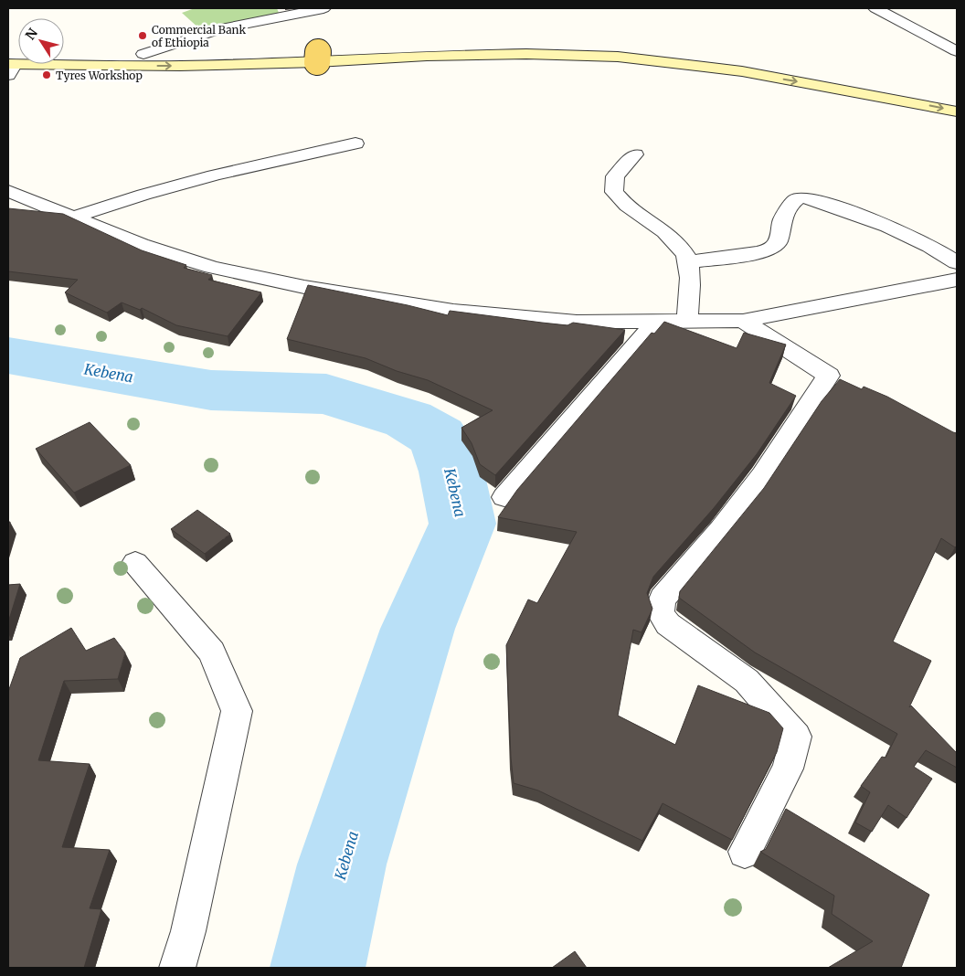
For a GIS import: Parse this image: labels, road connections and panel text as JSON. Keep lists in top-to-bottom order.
{
  "water": ["Kebena"],
  "places": ["Commercial Bank of Ethiopia", "Tyres Workshop"],
  "north": "top left"
}
